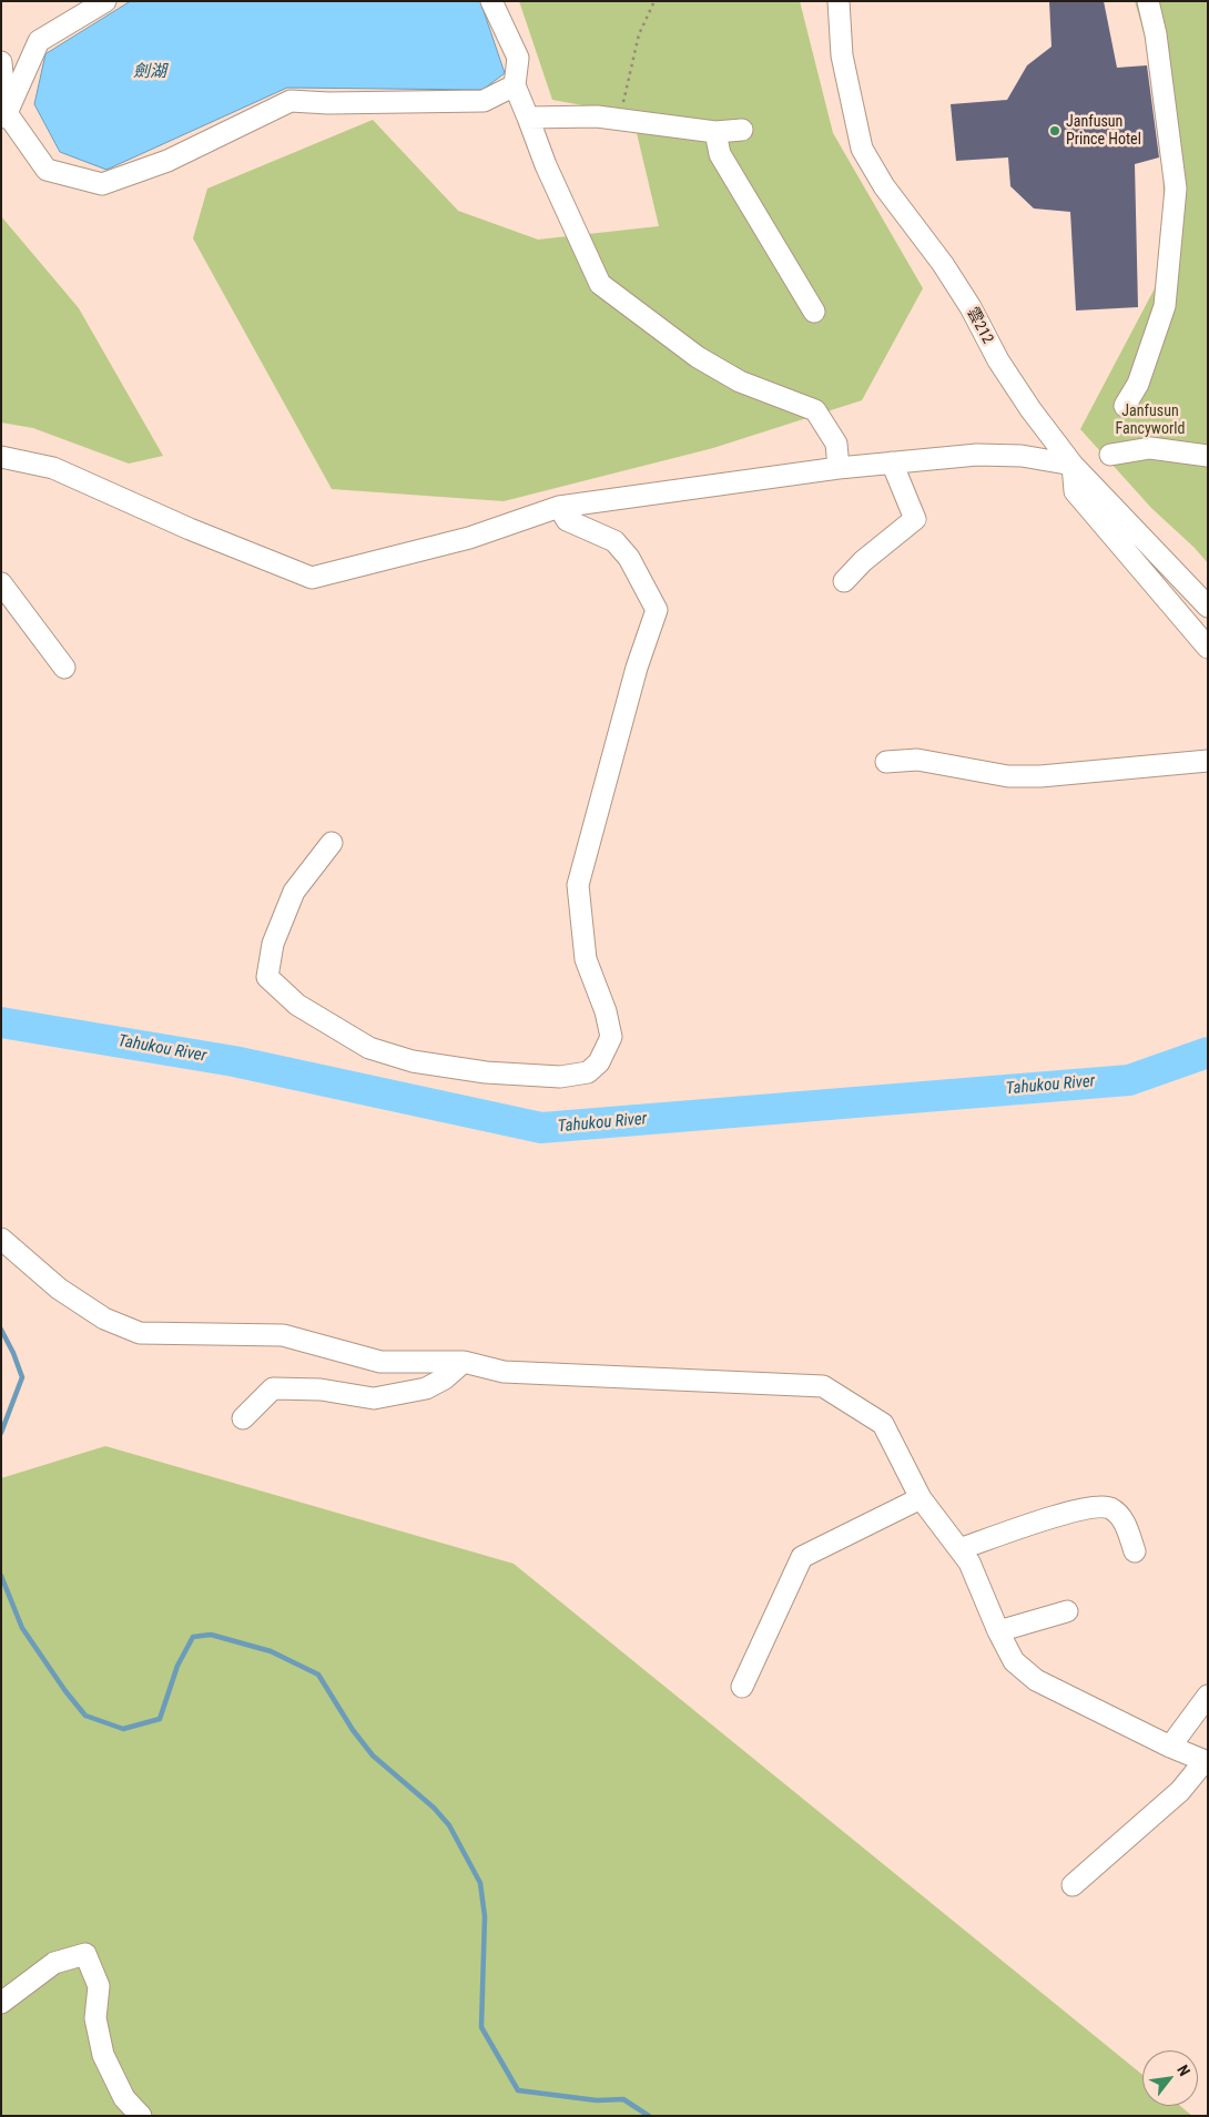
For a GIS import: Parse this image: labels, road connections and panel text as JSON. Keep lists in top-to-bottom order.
{
  "streets": {
    "street": ["雲212"]
  },
  "water": ["劍湖", "Tahukou River"],
  "parks": ["Janfusun Fancyworld"],
  "places": ["Janfusun Prince Hotel"],
  "north": "top right"
}
